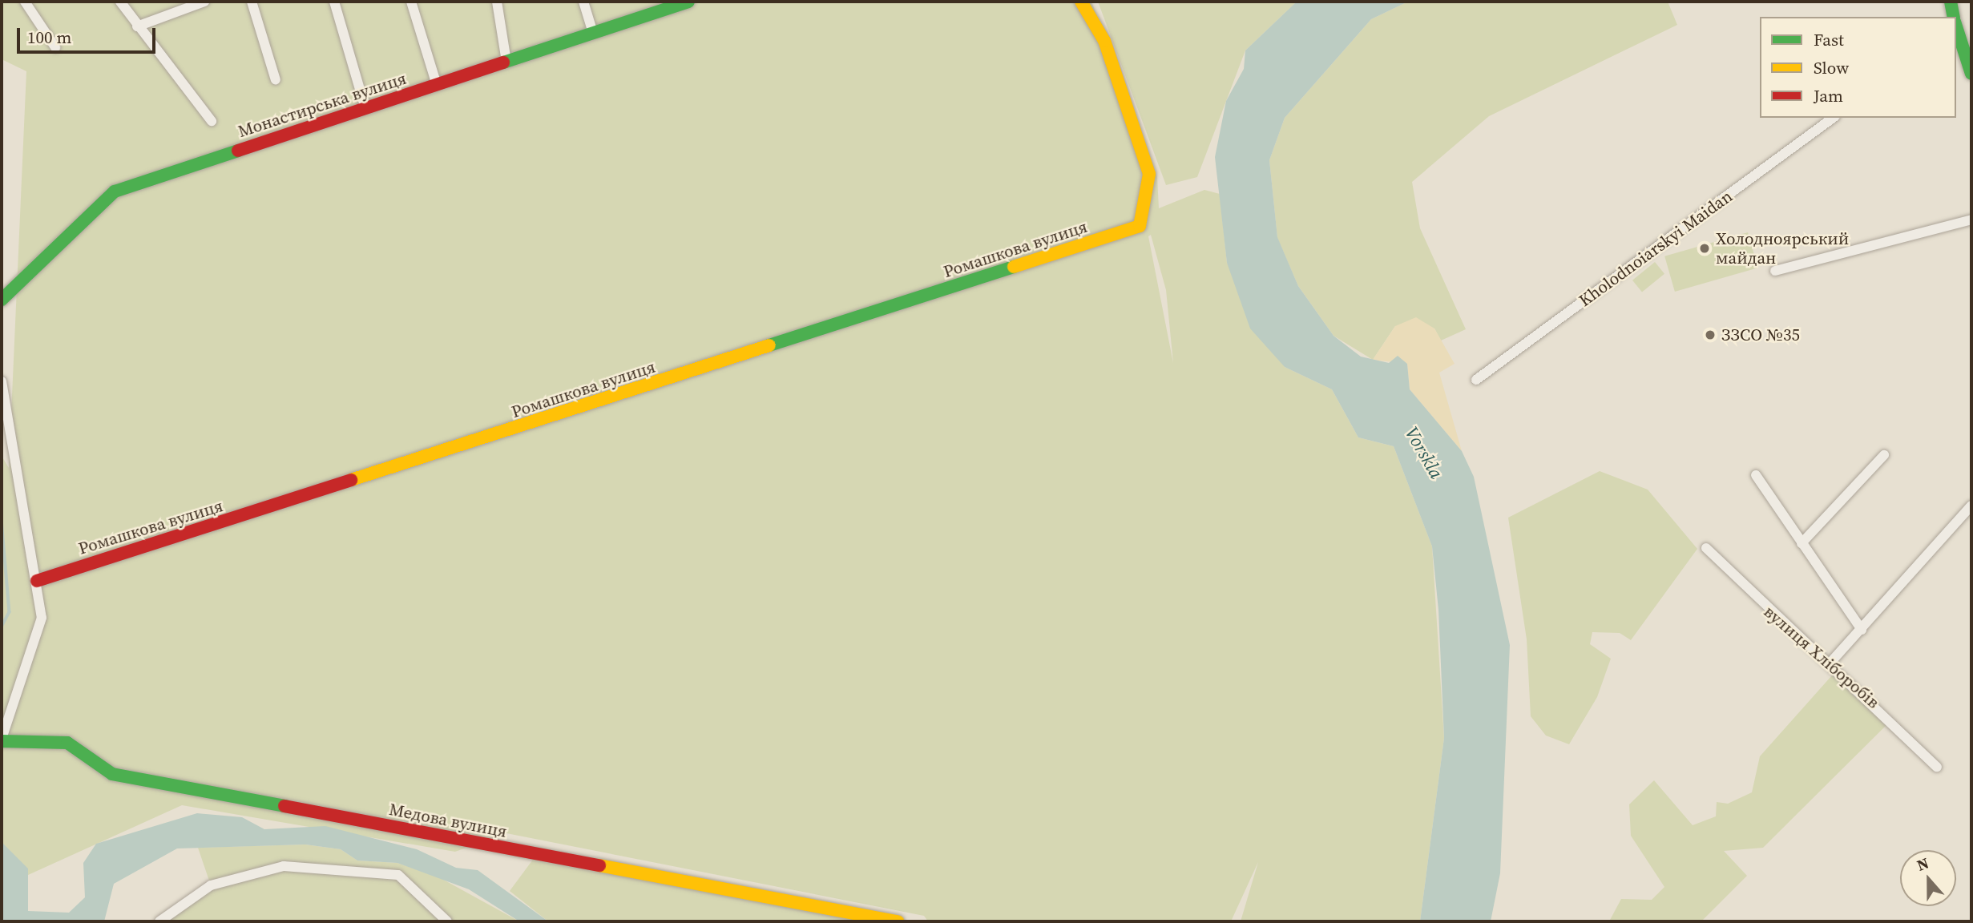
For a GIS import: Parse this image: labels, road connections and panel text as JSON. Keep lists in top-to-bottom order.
{
  "streets": {
    "street": [
      "Монастирська вулиця",
      "Kholodnoiarskyi Maidan",
      "Ромашкова вулиця",
      "вулиця Хліборобів",
      "Медова вулиця"
    ]
  },
  "water": ["Vorskla"],
  "places": ["Холодноярський майдан", "ЗЗСО №35"],
  "legend": ["Fast", "Slow", "Jam"],
  "scale_bar": "100 m",
  "north": "top"
}
